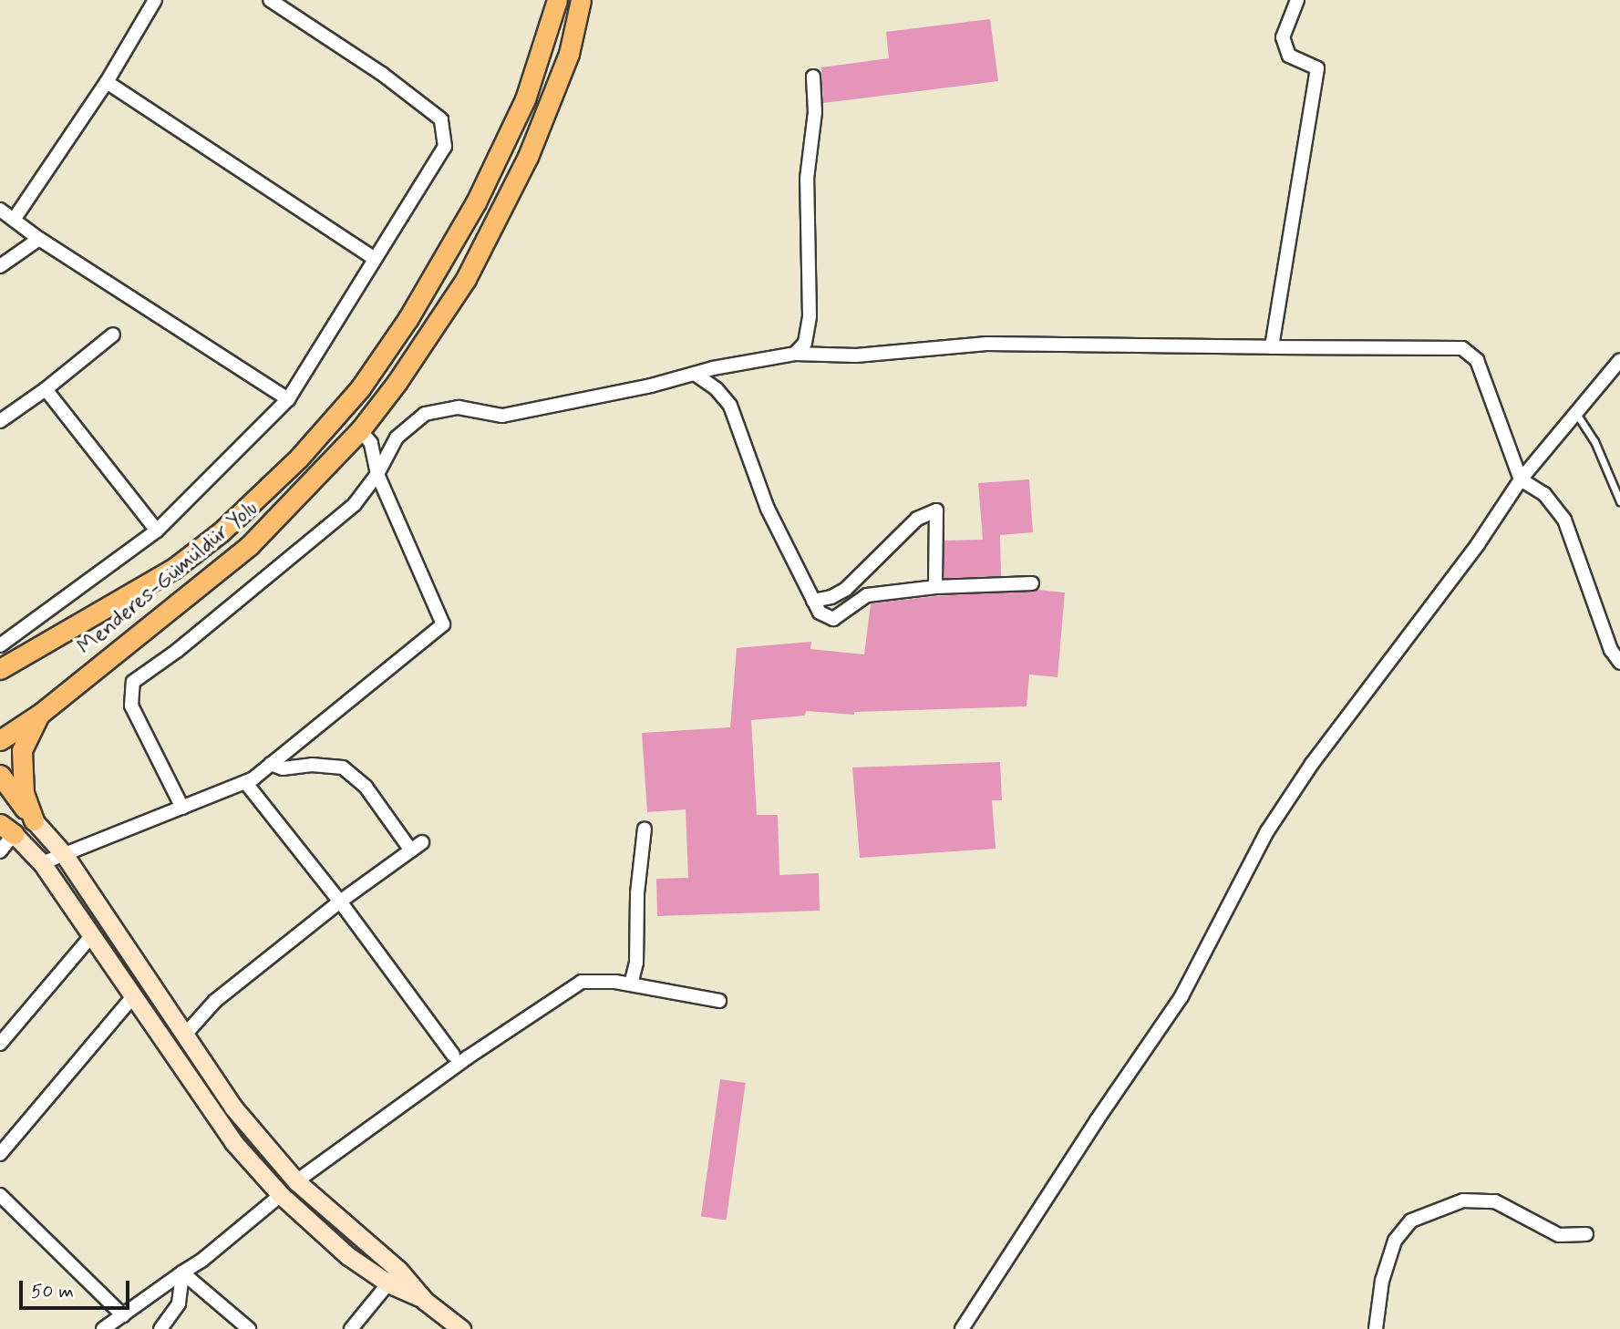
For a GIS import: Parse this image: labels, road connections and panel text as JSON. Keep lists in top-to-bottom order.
{
  "streets": {
    "main road": ["Menderes-Gümüldür Yolu"]
  },
  "scale_bar": "50 m"
}
